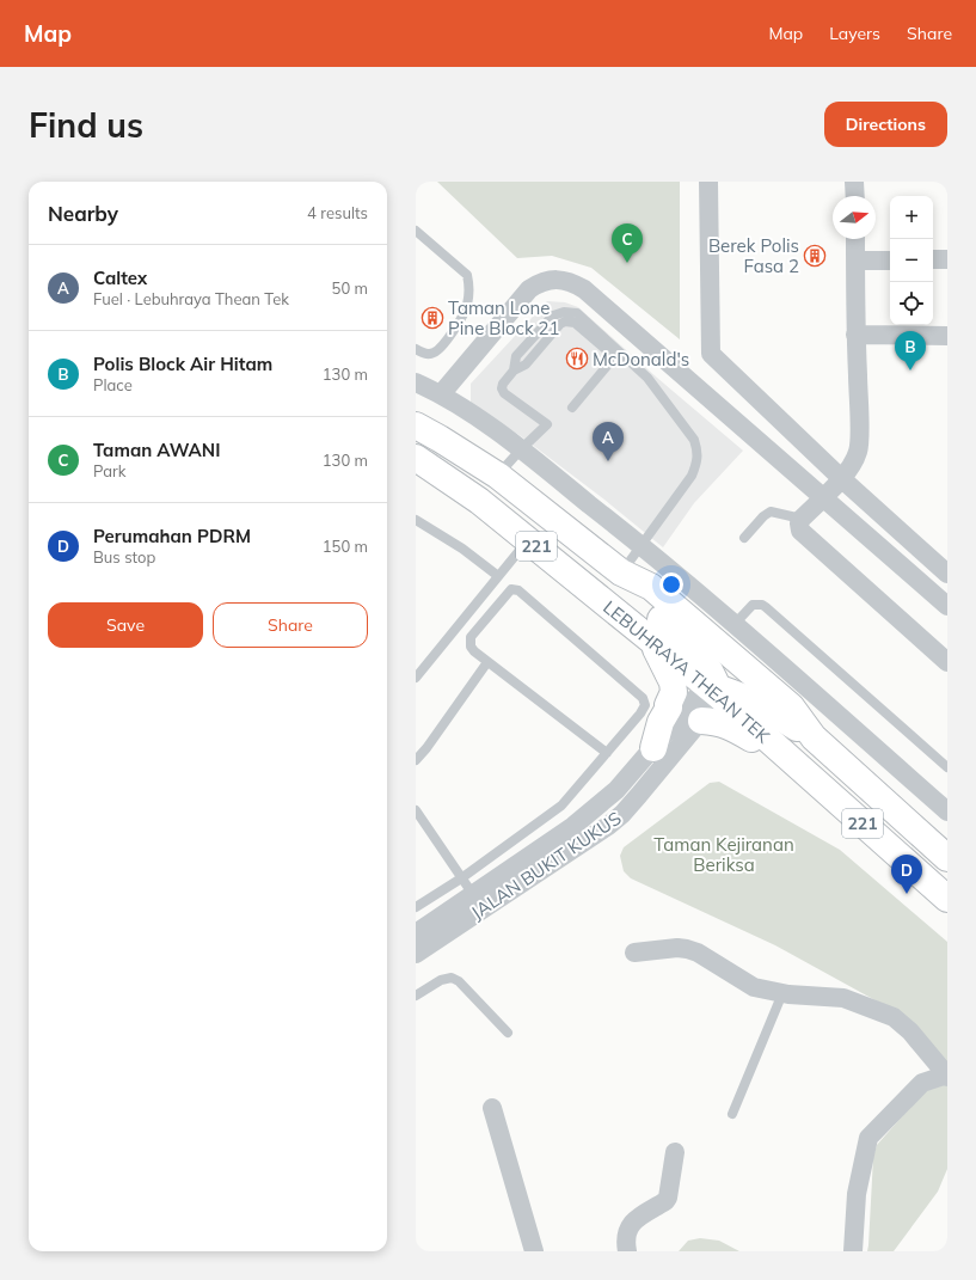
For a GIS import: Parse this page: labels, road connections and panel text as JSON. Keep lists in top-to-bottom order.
{
  "streets": {
    "main road": ["221", "LEBUHRAYA THEAN TEK"],
    "street": ["JALAN BUKIT KUKUS"]
  },
  "crossings": [
    ["221", "LEBUHRAYA THEAN TEK"],
    ["221", "JALAN BUKIT KUKUS"],
    ["LEBUHRAYA THEAN TEK", "JALAN BUKIT KUKUS"]
  ],
  "parks": ["Taman Kejiranan Beriksa"],
  "places": {
    "building": ["Berek Polis Fasa 2", "Taman Lone Pine Block 21"],
    "restaurant": ["McDonald's"]
  },
  "north": "right",
  "page": {
    "header": "Map",
    "nav": ["Map", "Layers", "Share"],
    "buttons": [
      "Directions",
      ["Save", "Share"]
    ],
    "title": "Find us",
    "heading": ["Nearby", "4 results"],
    "map_buttons": ["+", "−"],
    "pins": [
      "C",
      "B",
      "A",
      "D"
    ],
    "list": [
      {
        "mark": "A",
        "name": "Caltex",
        "note": "Fuel · Lebuhraya Thean Tek",
        "value": "50 m"
      },
      {
        "mark": "B",
        "name": "Polis Block Air Hitam",
        "note": "Place",
        "value": "130 m"
      },
      {
        "mark": "C",
        "name": "Taman AWANI",
        "note": "Park",
        "value": "130 m"
      },
      {
        "mark": "D",
        "name": "Perumahan PDRM",
        "note": "Bus stop",
        "value": "150 m"
      }
    ]
  }
}
